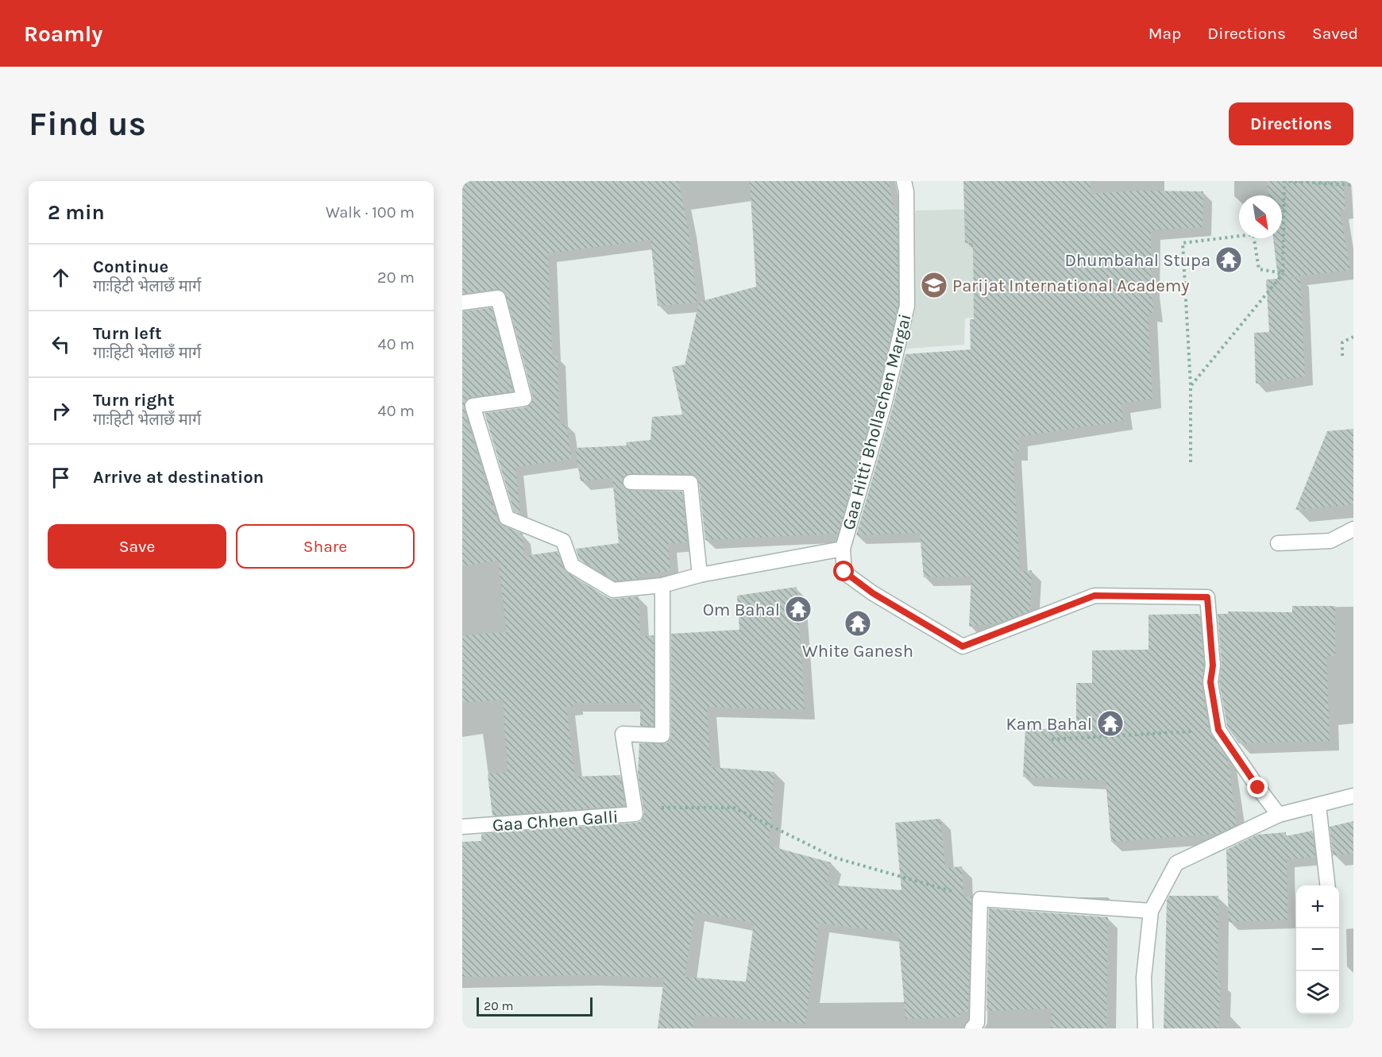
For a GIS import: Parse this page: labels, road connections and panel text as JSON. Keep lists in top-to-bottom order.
{
  "streets": {
    "street": ["Gaa Hitti Bhollachen Margai", "Gaa Chhen Galli"]
  },
  "places": {
    "temple": [
      "Dhumbahal Stupa",
      "Om Bahal",
      "White Ganesh",
      "Kam Bahal"
    ],
    "school or university": ["Parijat International Academy"]
  },
  "scale_bar": "20 m",
  "north": "bottom right",
  "page": {
    "header": "Roamly",
    "nav": ["Map", "Directions", "Saved"],
    "buttons": [
      "Directions",
      ["Save", "Share"]
    ],
    "title": "Find us",
    "heading": ["2 min", "Walk · 100 m"],
    "list": [
      ["Continue", "गाःहिटी भेलाछँ मार्ग", "20 m"],
      ["Turn left", "गाःहिटी भेलाछँ मार्ग", "40 m"],
      ["Turn right", "गाःहिटी भेलाछँ मार्ग", "40 m"],
      "Arrive at destination"
    ],
    "map_buttons": ["+", "−"],
    "scale": "20 m"
  }
}
